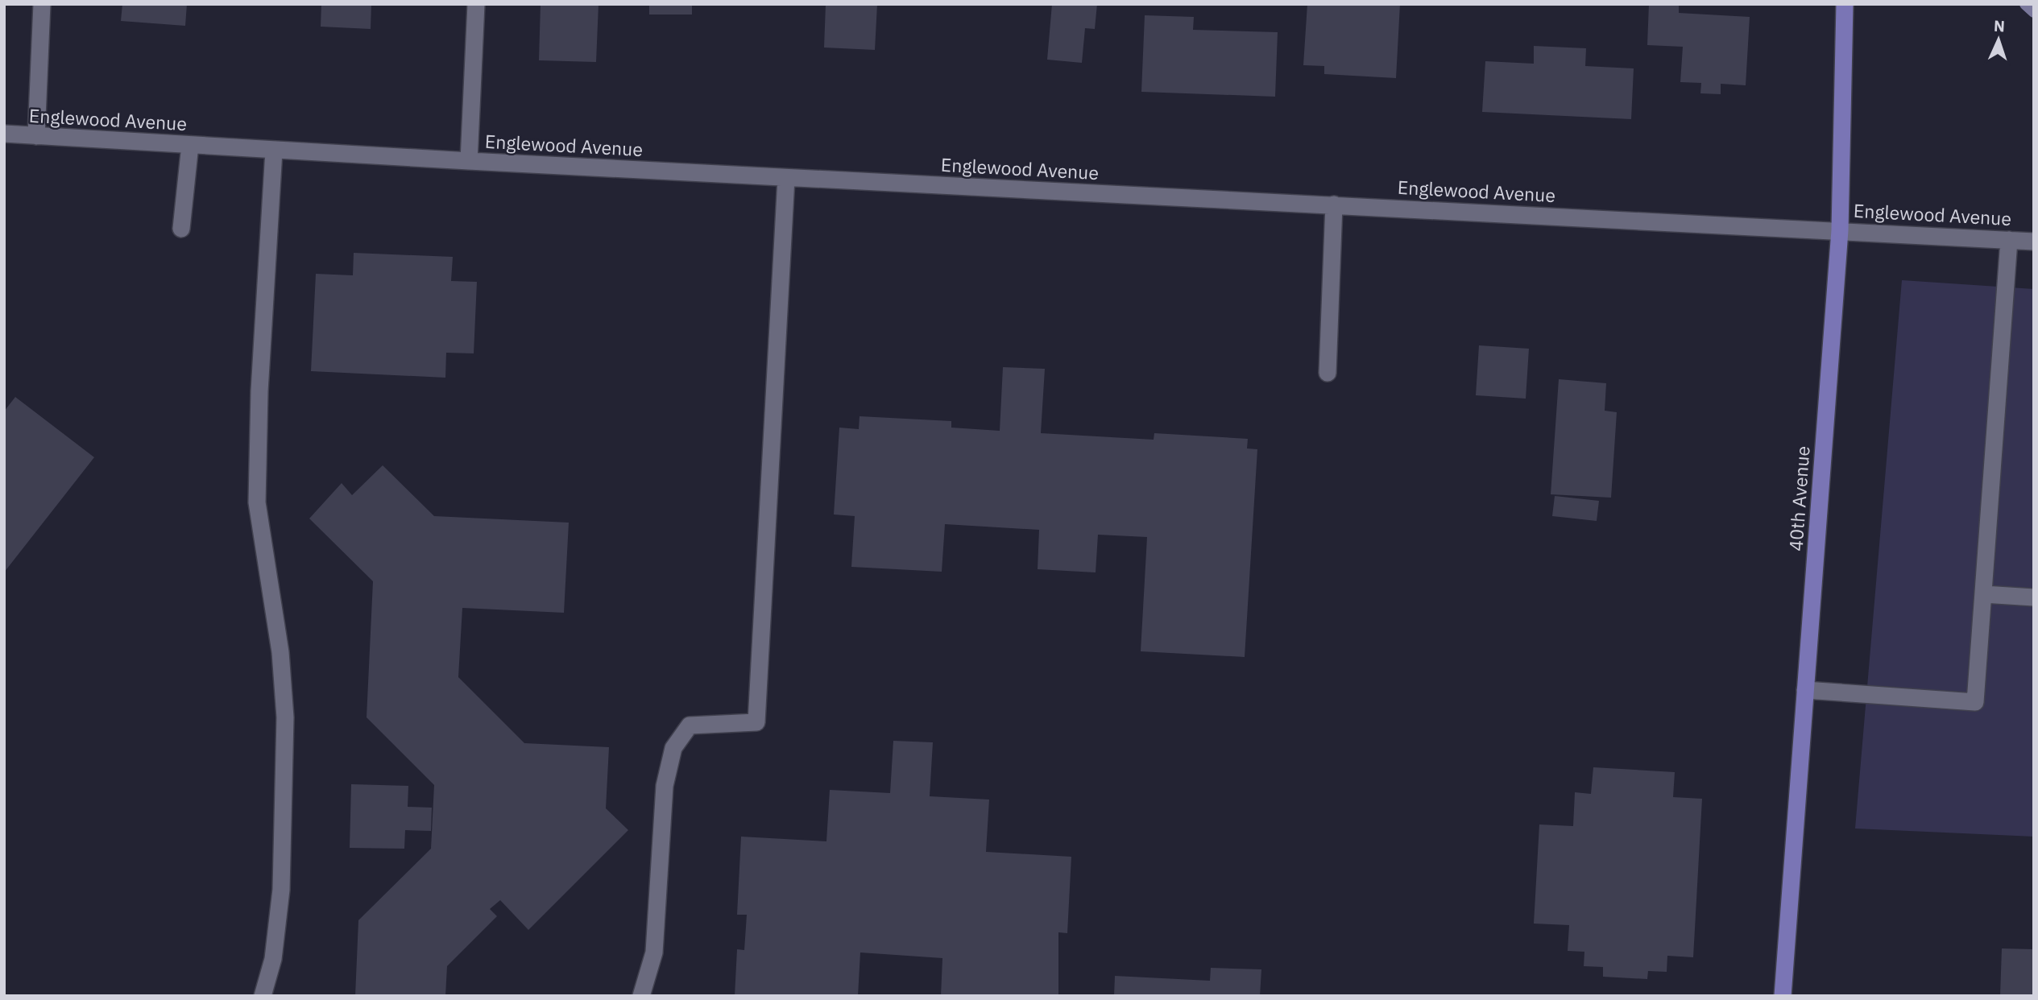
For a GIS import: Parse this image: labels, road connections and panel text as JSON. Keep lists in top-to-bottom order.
{
  "streets": {
    "main road": ["40th Avenue"],
    "street": ["Englewood Avenue"]
  },
  "crossings": [
    ["Englewood Avenue", "40th Avenue"]
  ],
  "north": "top"
}
